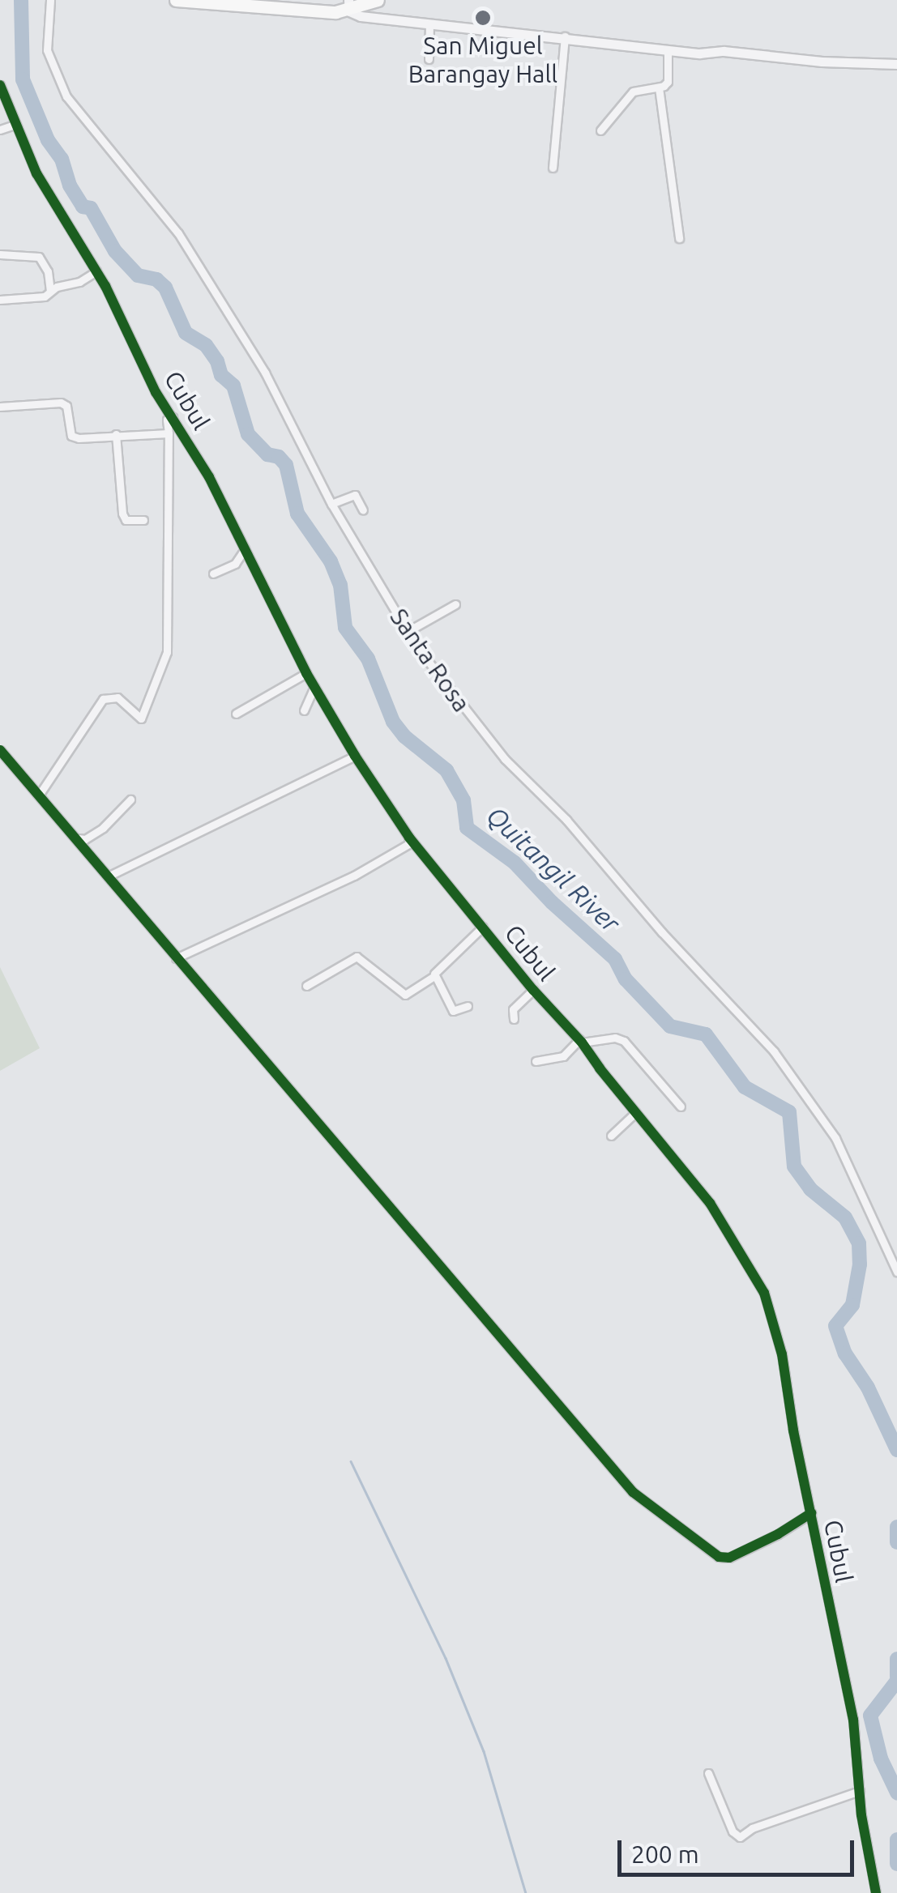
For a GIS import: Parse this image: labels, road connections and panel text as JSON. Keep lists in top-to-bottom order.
{
  "streets": {
    "street": ["Cubul", "Santa Rosa"]
  },
  "water": ["Quitangil River"],
  "places": ["San Miguel Barangay Hall"],
  "scale_bar": "200 m"
}
